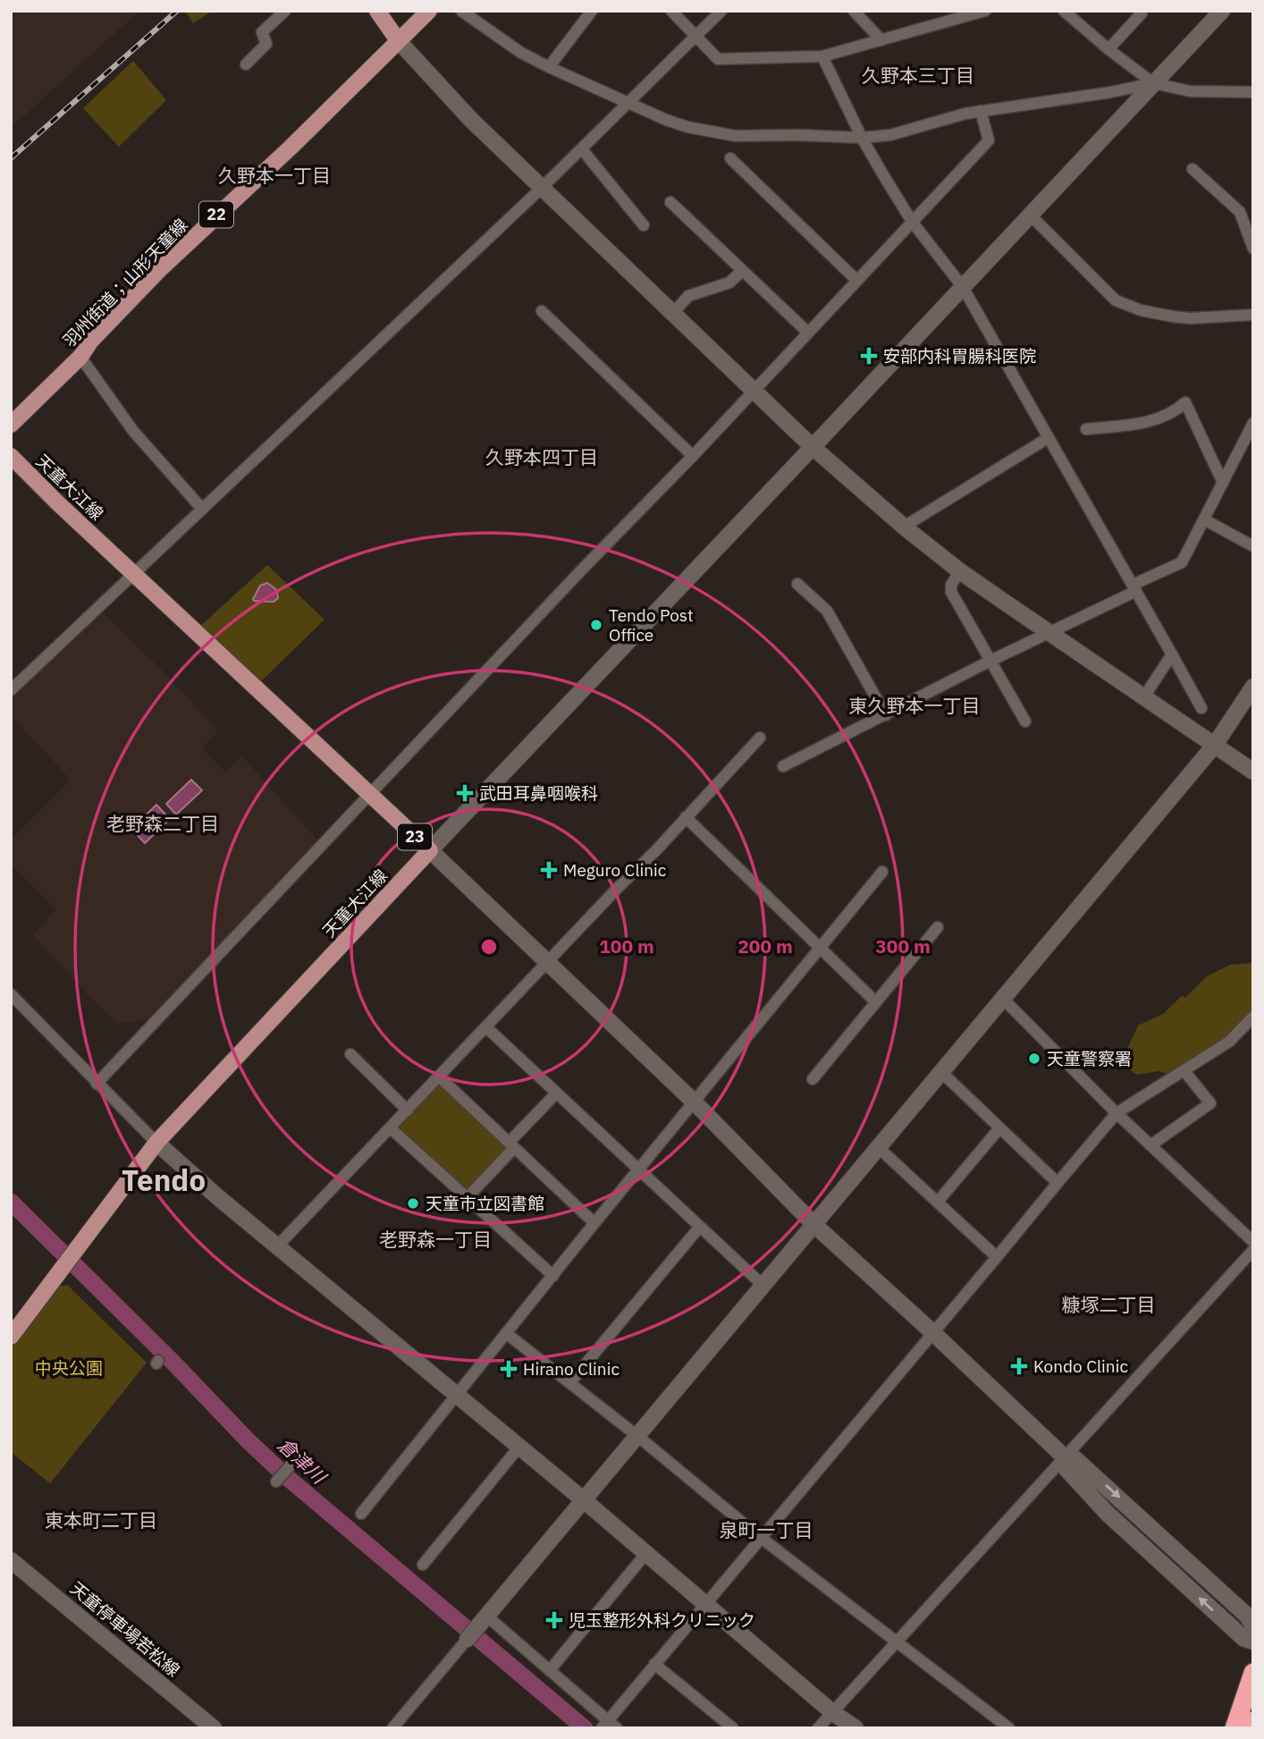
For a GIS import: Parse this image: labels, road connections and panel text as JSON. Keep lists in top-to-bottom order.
{
  "streets": {
    "main road": [
      "22",
      "羽州街道；山形天童線",
      "天童大江線",
      "23"
    ],
    "street": ["天童停車場若松線"]
  },
  "districts": [
    "久野本三丁目",
    "久野本一丁目",
    "久野本四丁目",
    "東久野本一丁目",
    "老野森二丁目",
    "Tendo",
    "老野森一丁目",
    "糠塚二丁目",
    "東本町二丁目",
    "泉町一丁目"
  ],
  "water": ["倉津川"],
  "parks": ["中央公園"],
  "places": {
    "health": [
      "安部内科胃腸科医院",
      "武田耳鼻咽喉科",
      "Meguro Clinic",
      "Kondo Clinic",
      "Hirano Clinic",
      "児玉整形外科クリニック"
    ],
    "other": ["Tendo Post Office", "天童警察署", "天童市立図書館"]
  },
  "rings": ["100 m", "200 m", "300 m"]
}
